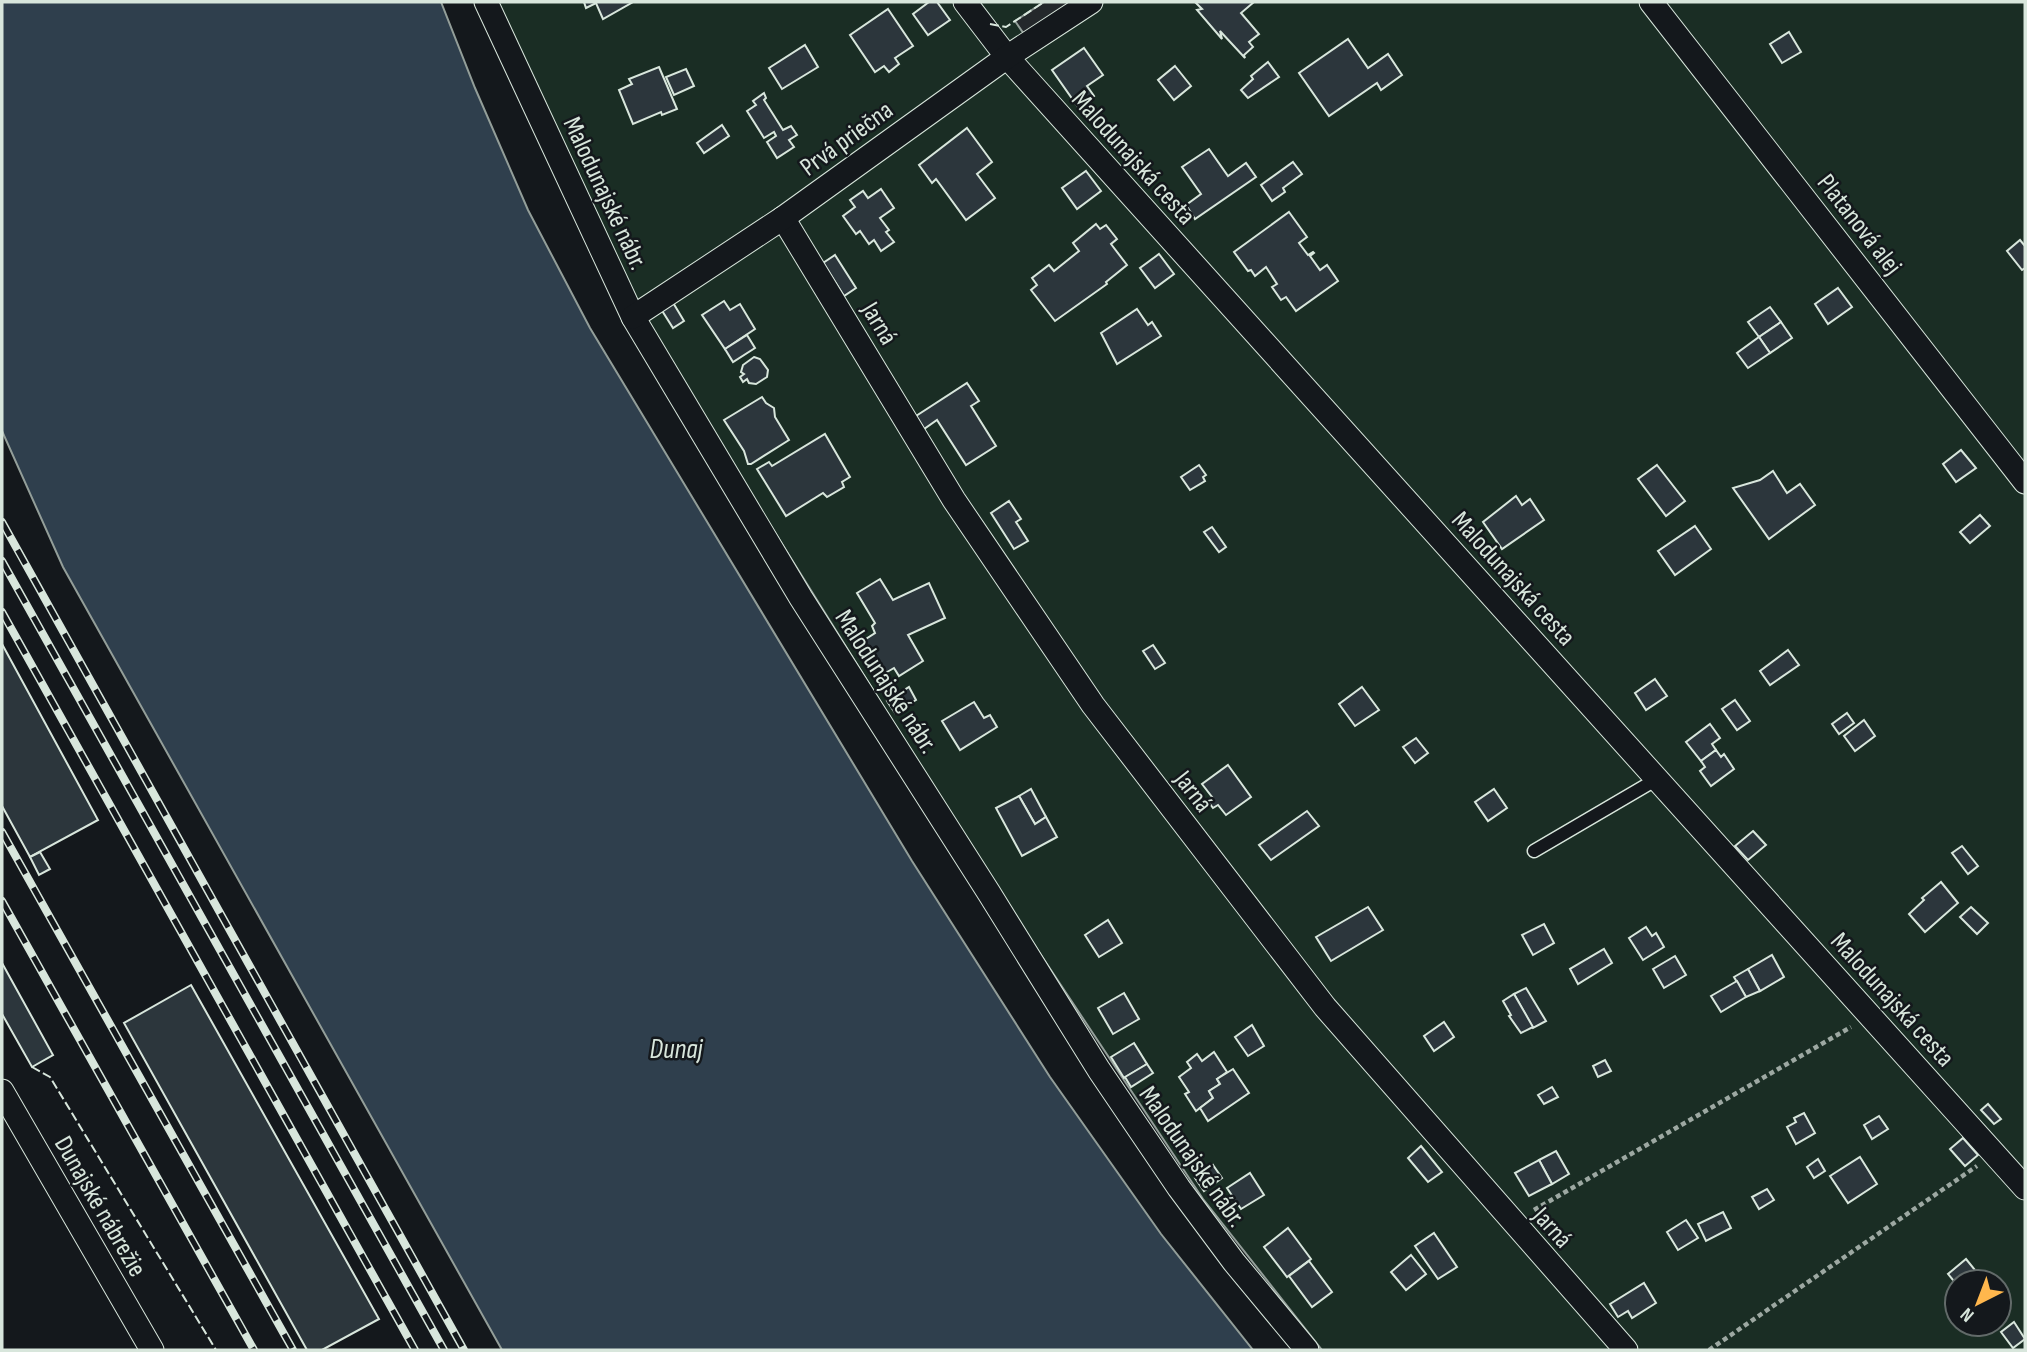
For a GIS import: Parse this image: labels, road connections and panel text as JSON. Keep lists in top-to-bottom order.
{
  "streets": {
    "street": [
      "Prvá priečna",
      "Malodunajská cesta",
      "Malodunajské nábr.",
      "Platanová alej",
      "Jarná",
      "Dunajské nábrežie"
    ]
  },
  "crossings": [
    ["Prvá priečna", "Malodunajská cesta"],
    ["Prvá priečna", "Malodunajské nábr."],
    ["Prvá priečna", "Jarná"]
  ],
  "water": ["Dunaj"],
  "north": "bottom left"
}
